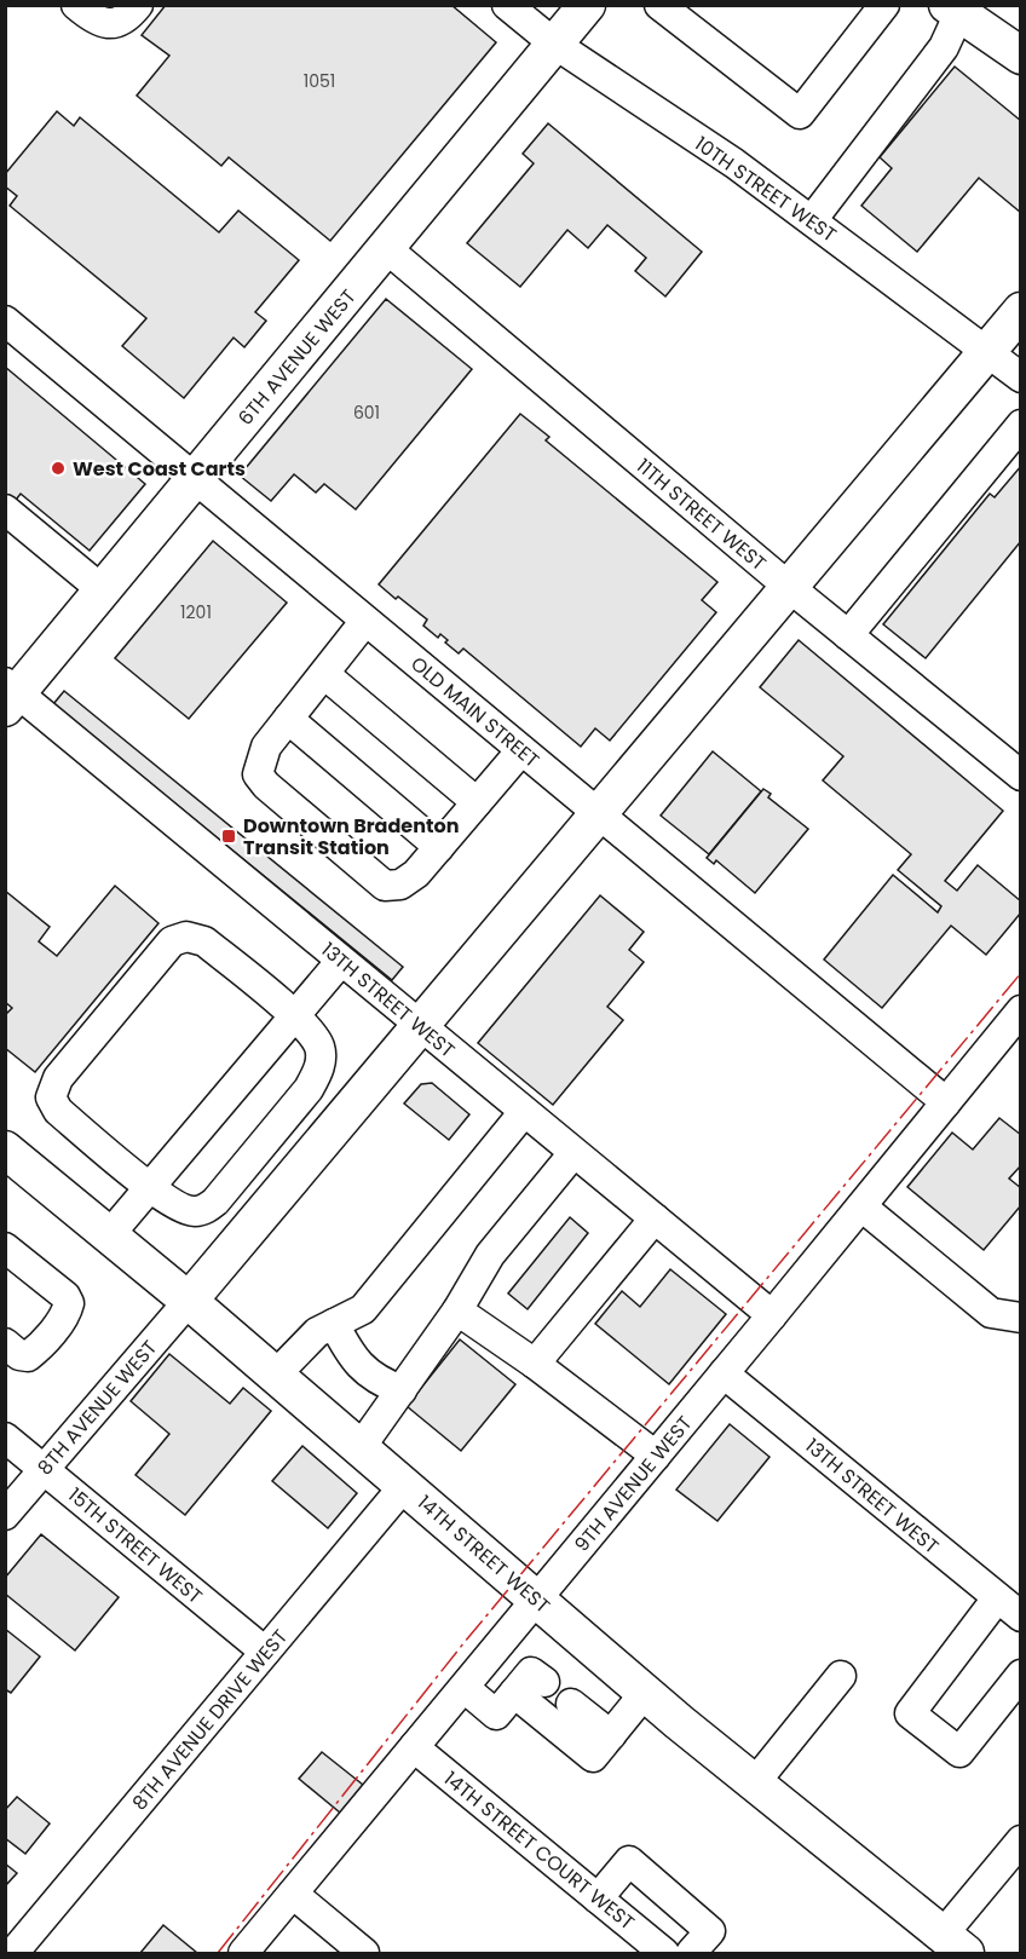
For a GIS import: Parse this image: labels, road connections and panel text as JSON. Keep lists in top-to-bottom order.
{
  "streets": {
    "main road": ["6TH AVENUE WEST", "14TH STREET WEST"],
    "street": [
      "10TH STREET WEST",
      "11TH STREET WEST",
      "OLD MAIN STREET",
      "13TH STREET WEST",
      "8TH AVENUE WEST",
      "9TH AVENUE WEST",
      "15TH STREET WEST",
      "8TH AVENUE DRIVE WEST",
      "14TH STREET COURT WEST"
    ]
  },
  "crossings": [
    ["10TH STREET WEST", "6TH AVENUE WEST"],
    ["6TH AVENUE WEST", "11TH STREET WEST"],
    ["6TH AVENUE WEST", "OLD MAIN STREET"],
    ["6TH AVENUE WEST", "13TH STREET WEST"],
    ["OLD MAIN STREET", "9TH AVENUE WEST"],
    ["13TH STREET WEST", "9TH AVENUE WEST"],
    ["8TH AVENUE WEST", "15TH STREET WEST"],
    ["8TH AVENUE WEST", "14TH STREET WEST"],
    ["9TH AVENUE WEST", "14TH STREET WEST"],
    ["9TH AVENUE WEST", "14TH STREET COURT WEST"],
    ["15TH STREET WEST", "8TH AVENUE DRIVE WEST"],
    ["14TH STREET WEST", "8TH AVENUE DRIVE WEST"]
  ],
  "places": {
    "other": ["West Coast Carts"],
    "transit": ["Downtown Bradenton Transit Station"]
  },
  "house_numbers": ["1051", "601", "1201"]
}
